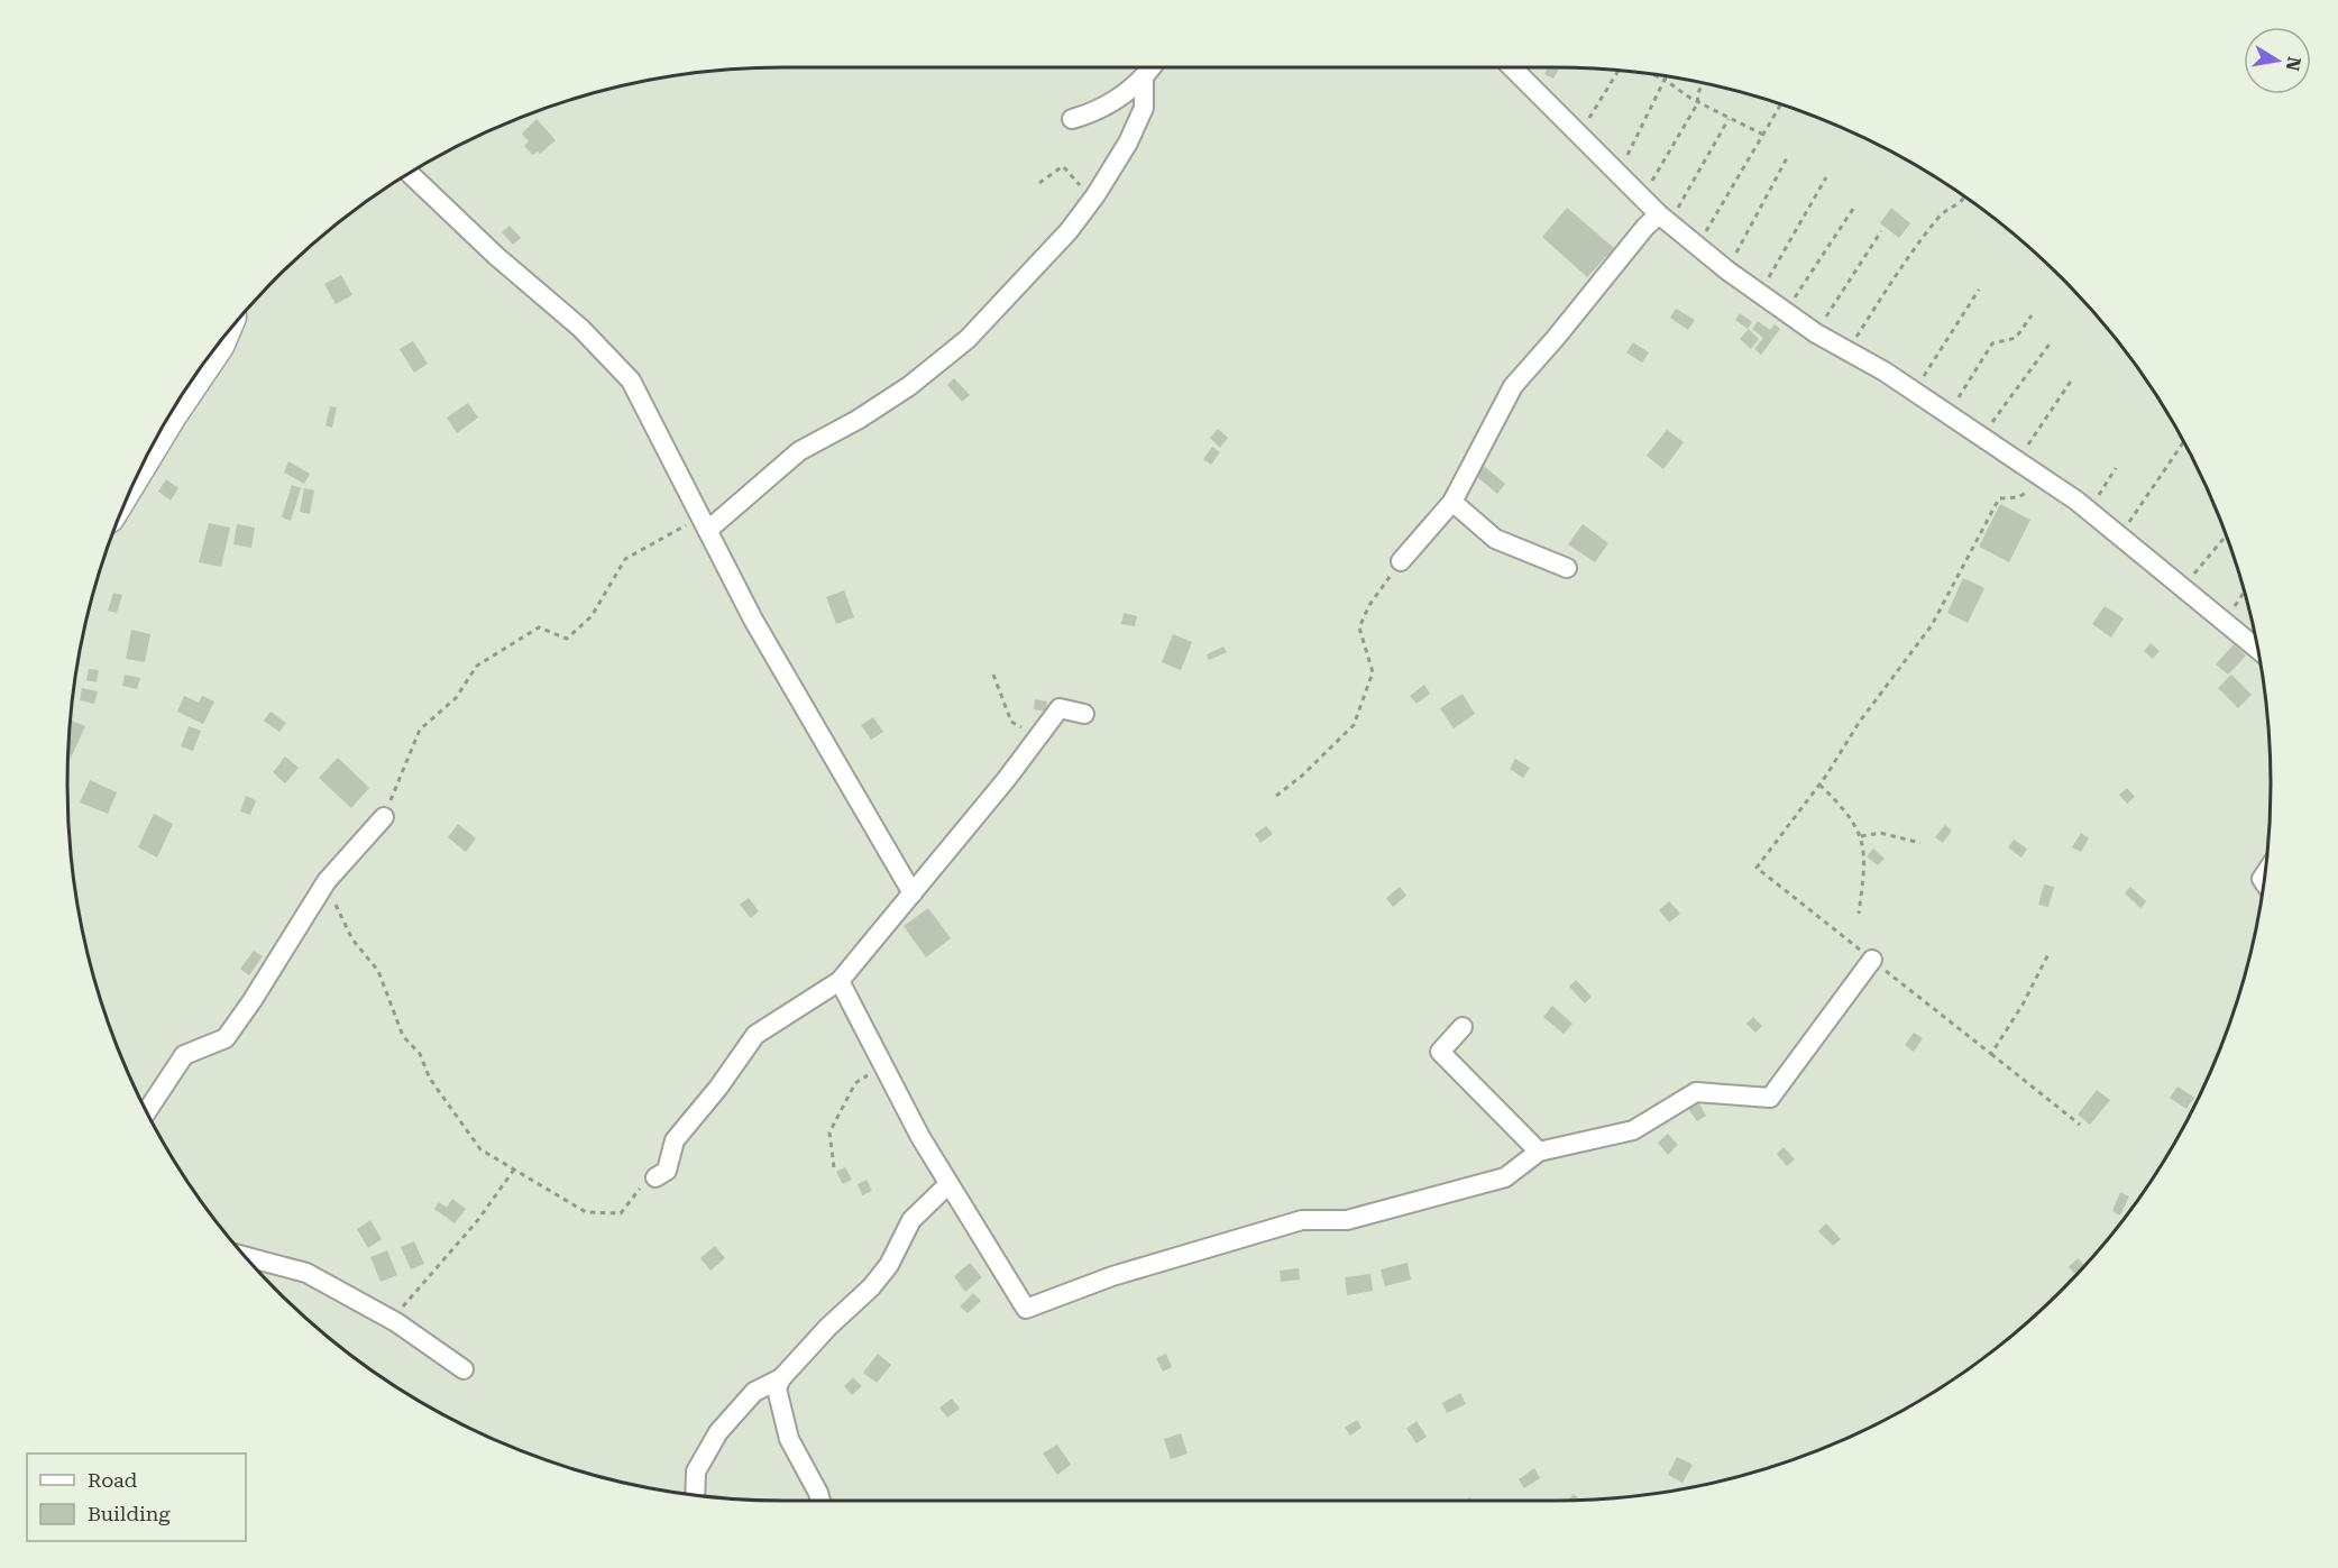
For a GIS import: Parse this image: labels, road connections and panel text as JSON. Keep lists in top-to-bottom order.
{
  "legend": ["Road", "Building"],
  "north": "right"
}
